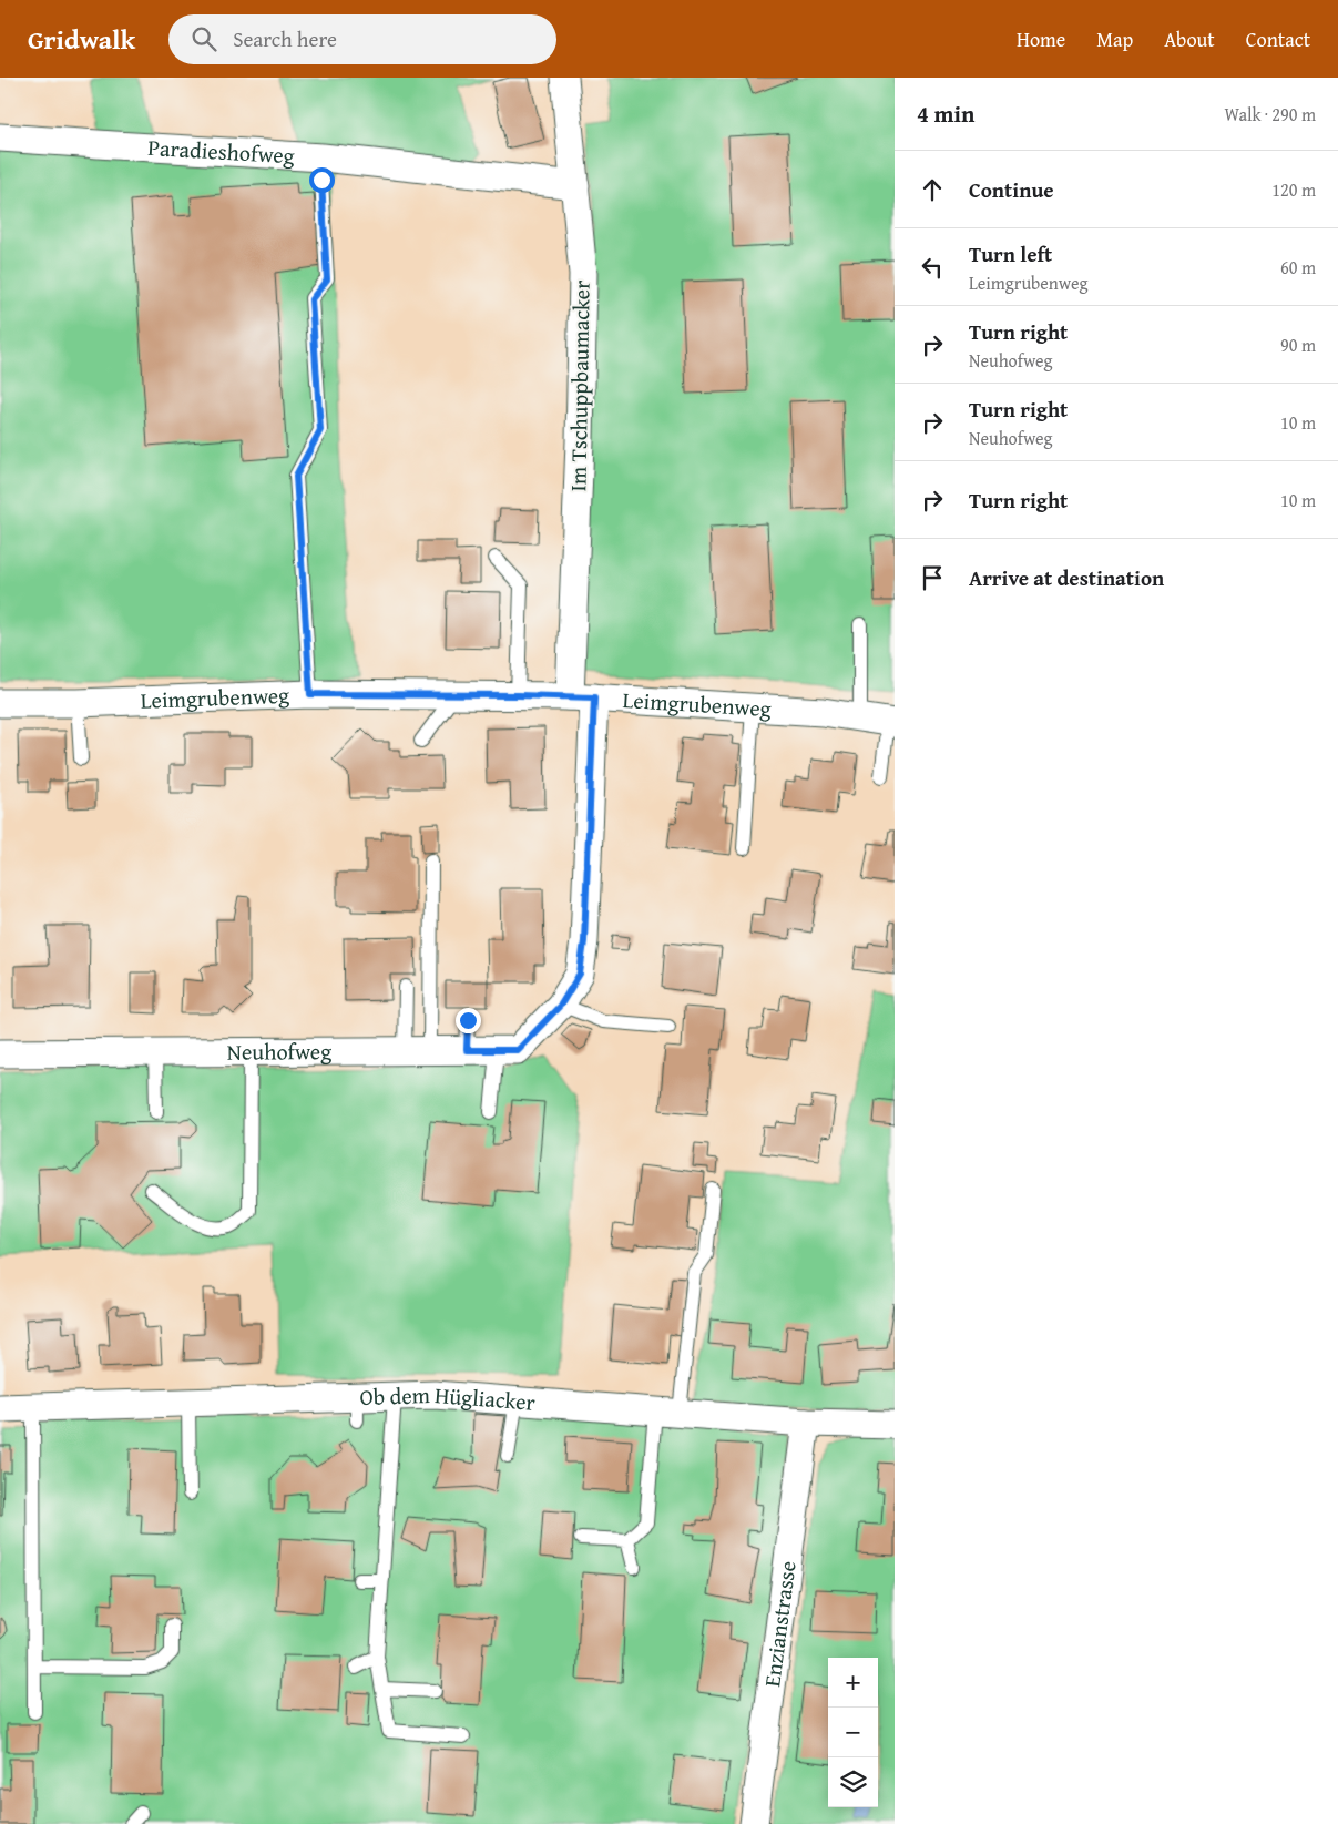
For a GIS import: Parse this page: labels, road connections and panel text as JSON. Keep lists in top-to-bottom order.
{
  "streets": {
    "street": [
      "Paradieshofweg",
      "Im Tschuppbaumacker",
      "Leimgrubenweg",
      "Neuhofweg",
      "Ob dem Hügliacker",
      "Enzianstrasse"
    ]
  },
  "crossings": [
    ["Paradieshofweg", "Im Tschuppbaumacker"],
    ["Im Tschuppbaumacker", "Leimgrubenweg"],
    ["Im Tschuppbaumacker", "Neuhofweg"],
    ["Leimgrubenweg", "Neuhofweg"],
    ["Ob dem Hügliacker", "Enzianstrasse"]
  ],
  "page": {
    "header": "Gridwalk",
    "search": "Search here",
    "nav": [
      "Home",
      "Map",
      "About",
      "Contact"
    ],
    "heading": ["4 min", "Walk · 290 m"],
    "list": [
      ["Continue", "120 m"],
      ["Turn left", "Leimgrubenweg", "60 m"],
      ["Turn right", "Neuhofweg", "90 m"],
      ["Turn right", "Neuhofweg", "10 m"],
      ["Turn right", "10 m"],
      "Arrive at destination"
    ],
    "map_buttons": ["+", "−"]
  }
}
